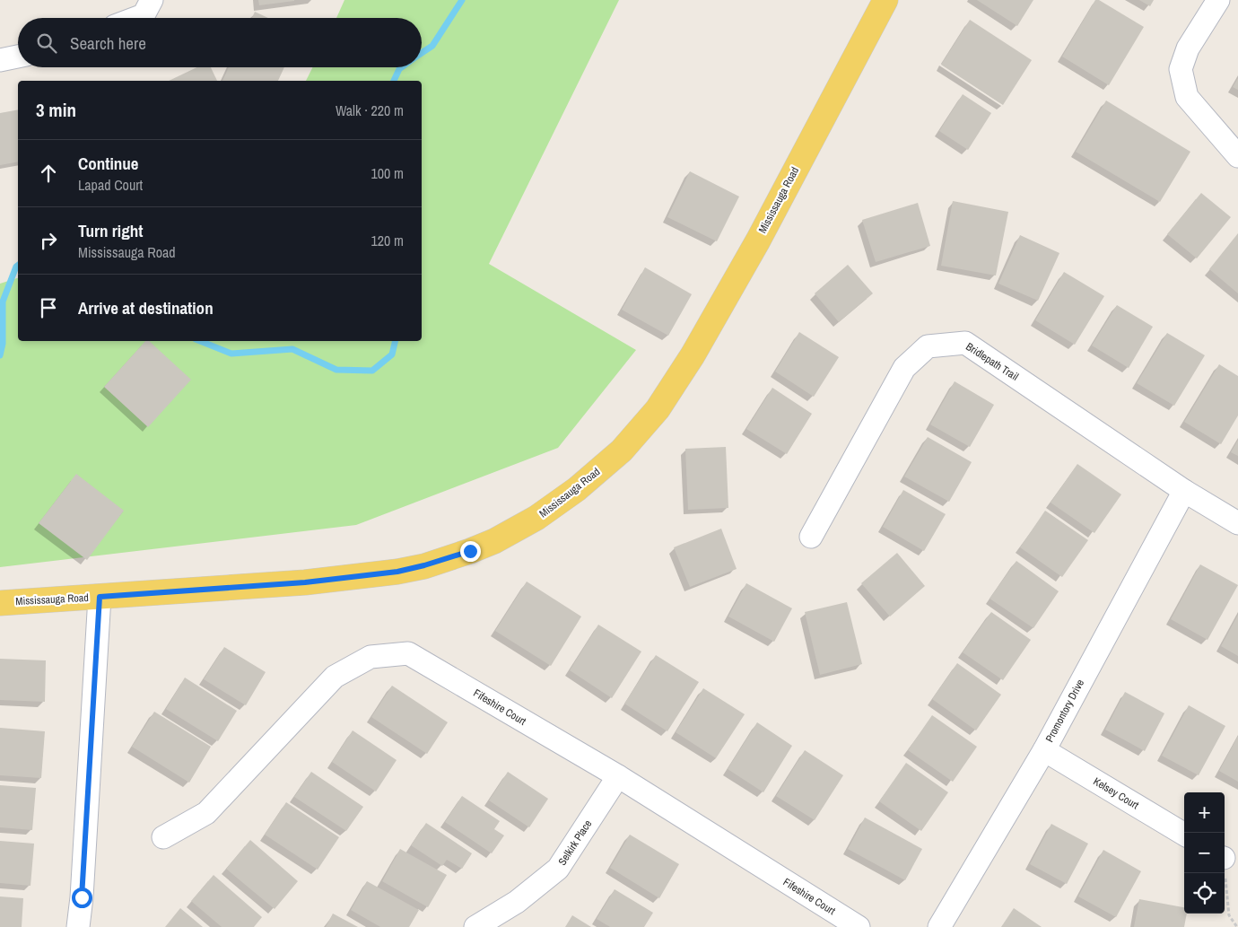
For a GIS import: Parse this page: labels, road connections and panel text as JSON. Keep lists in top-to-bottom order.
{
  "streets": {
    "main road": ["Mississauga Road"],
    "street": [
      "Bridlepath Trail",
      "Fifeshire Court",
      "Promontory Drive",
      "Kelsey Court",
      "Selkirk Place"
    ]
  },
  "crossings": [
    ["Bridlepath Trail", "Promontory Drive"],
    ["Fifeshire Court", "Selkirk Place"],
    ["Promontory Drive", "Kelsey Court"]
  ],
  "page": {
    "search": "Search here",
    "heading": ["3 min", "Walk · 220 m"],
    "list": [
      ["Continue", "Lapad Court", "100 m"],
      ["Turn right", "Mississauga Road", "120 m"],
      "Arrive at destination"
    ],
    "map_buttons": ["+", "−"]
  }
}
